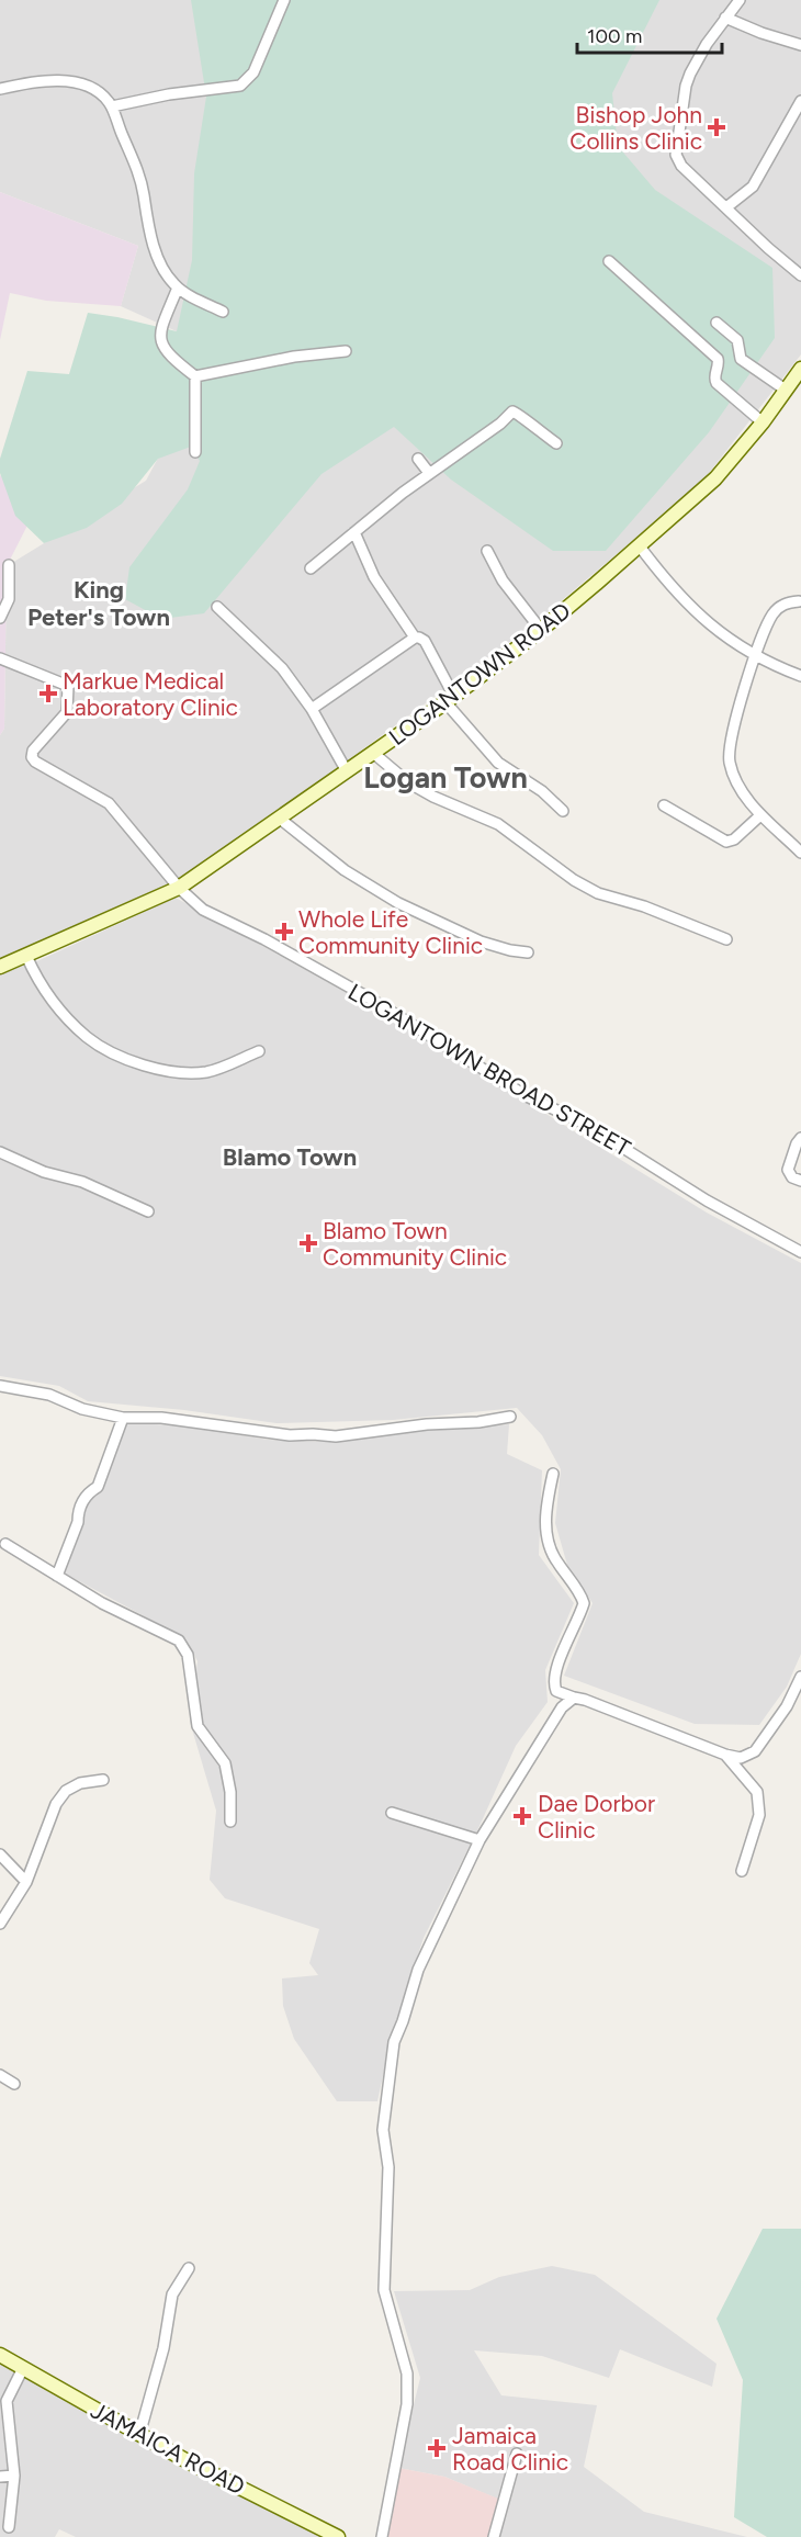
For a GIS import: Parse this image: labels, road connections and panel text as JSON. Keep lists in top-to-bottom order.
{
  "streets": {
    "street": ["LOGANTOWN ROAD", "LOGANTOWN BROAD STREET", "JAMAICA ROAD"]
  },
  "crossings": [
    ["LOGANTOWN ROAD", "LOGANTOWN BROAD STREET"]
  ],
  "districts": ["King Peter's Town", "Logan Town", "Blamo Town"],
  "places": {
    "health": [
      "Bishop John Collins Clinic",
      "Markue Medical Laboratory Clinic",
      "Whole Life Community Clinic",
      "Blamo Town Community Clinic",
      "Dae Dorbor Clinic",
      "Jamaica Road Clinic"
    ]
  },
  "scale_bar": "100 m"
}
